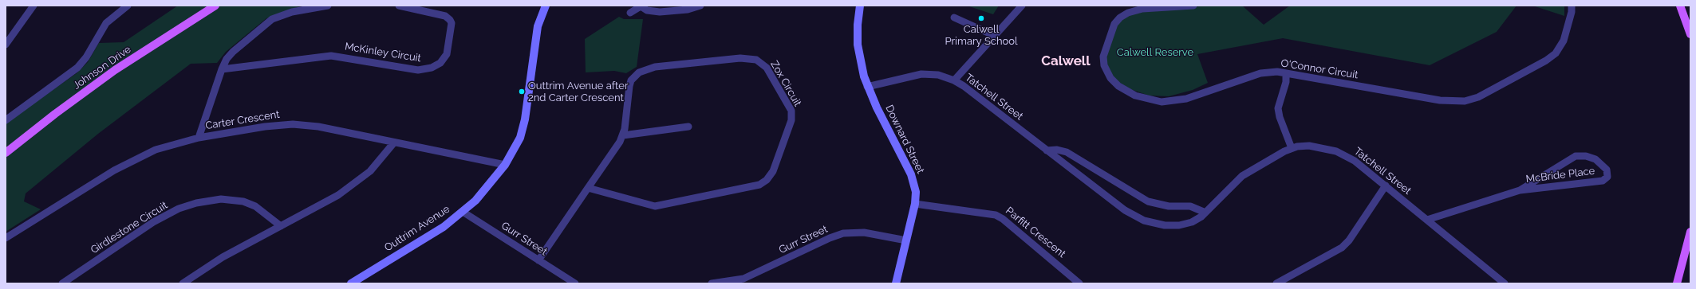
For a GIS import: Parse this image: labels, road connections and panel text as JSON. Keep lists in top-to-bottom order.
{
  "streets": {
    "main road": ["Johnson Drive"],
    "street": [
      "McKinley Circuit",
      "O'Connor Circuit",
      "Zox Circuit",
      "Tatchell Street",
      "Carter Crescent",
      "Downard Street",
      "McBride Place",
      "Girdlestone Circuit",
      "Outtrim Avenue",
      "Parfitt Crescent",
      "Gurr Street"
    ]
  },
  "crossings": [
    ["Zox Circuit", "Gurr Street"],
    ["Tatchell Street", "Downard Street"],
    ["Tatchell Street", "McBride Place"],
    ["Carter Crescent", "Outtrim Avenue"],
    ["Downard Street", "Parfitt Crescent"],
    ["Downard Street", "Gurr Street"],
    ["Outtrim Avenue", "Gurr Street"]
  ],
  "districts": ["Calwell"],
  "parks": ["Calwell Reserve"],
  "places": ["Calwell Primary School", "Outtrim Avenue after 2nd Carter Crescent"]
}
